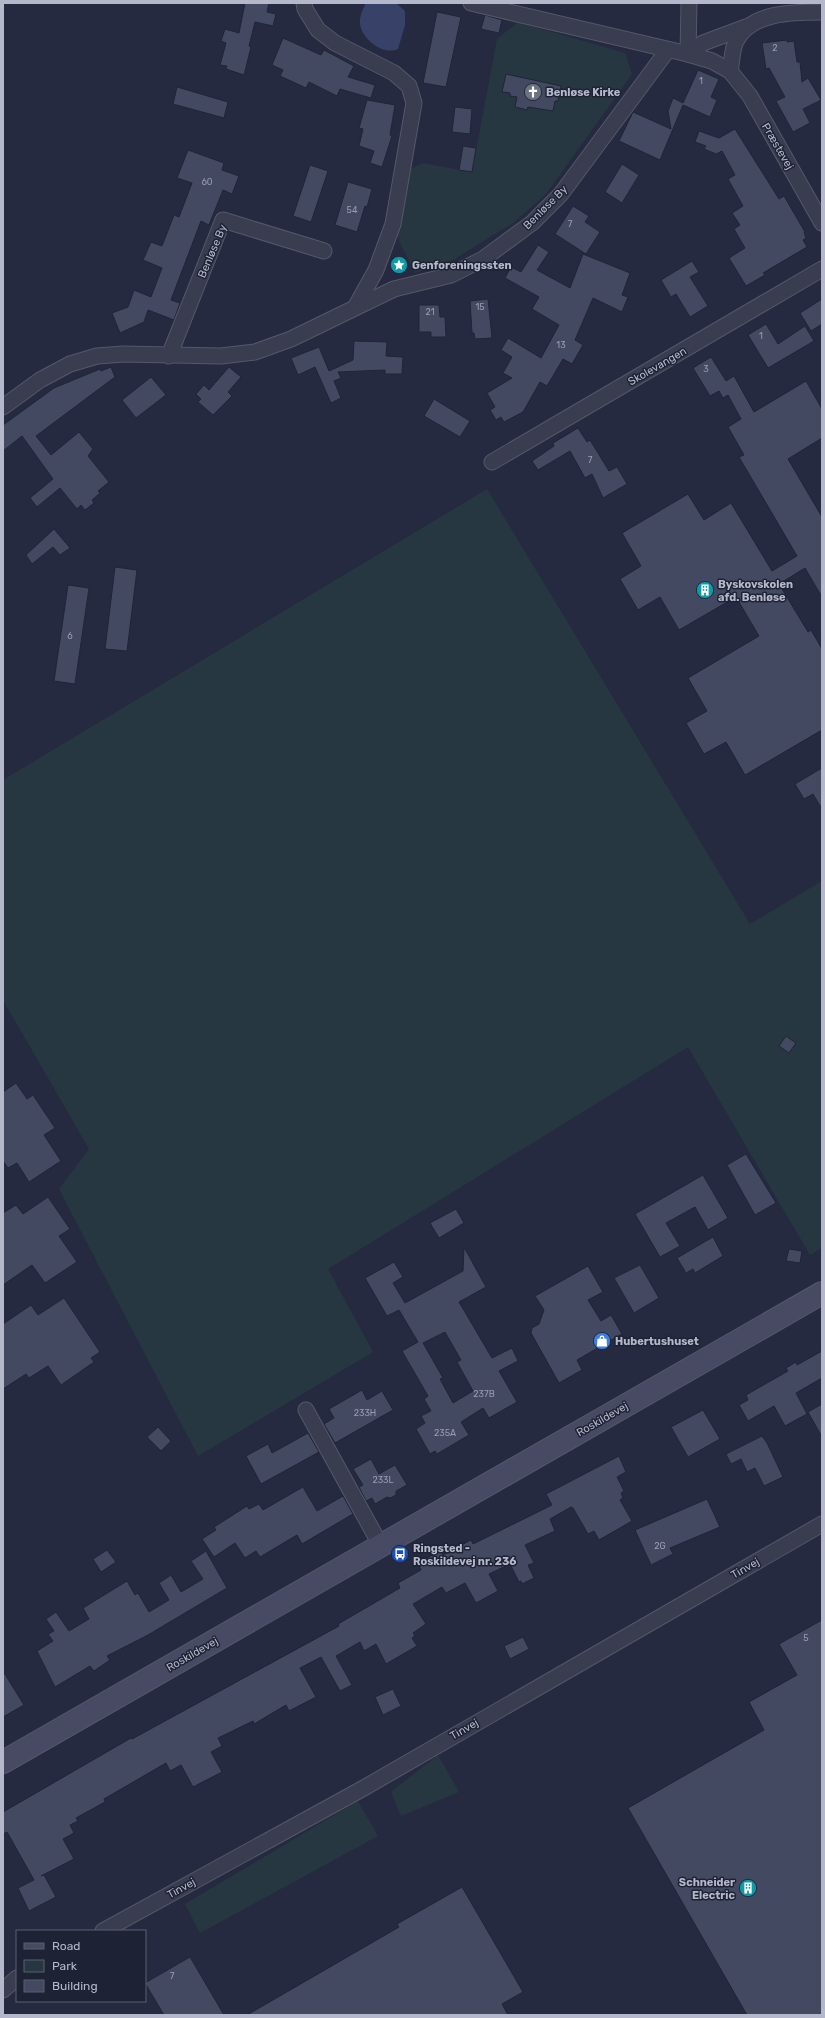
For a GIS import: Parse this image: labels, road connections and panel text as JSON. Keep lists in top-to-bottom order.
{
  "streets": {
    "street": [
      "Præstevej",
      "Benløse By",
      "Skolevangen",
      "Roskildevej",
      "Tinvej"
    ]
  },
  "places": {
    "church": ["Benløse Kirke"],
    "place": ["Genforeningssten"],
    "building": ["Byskovskolen afd. Benløse", "Schneider Electric"],
    "shop": ["Hubertushuset"],
    "bus stop": ["Ringsted - Roskildevej nr. 236"]
  },
  "house_numbers": [
    "2",
    "1",
    "60",
    "54",
    "7",
    "15",
    "21",
    "1",
    "13",
    "3",
    "7",
    "6",
    "237B",
    "233H",
    "235A",
    "233L",
    "2G",
    "5",
    "7"
  ],
  "legend": ["Road", "Park", "Building"]
}
